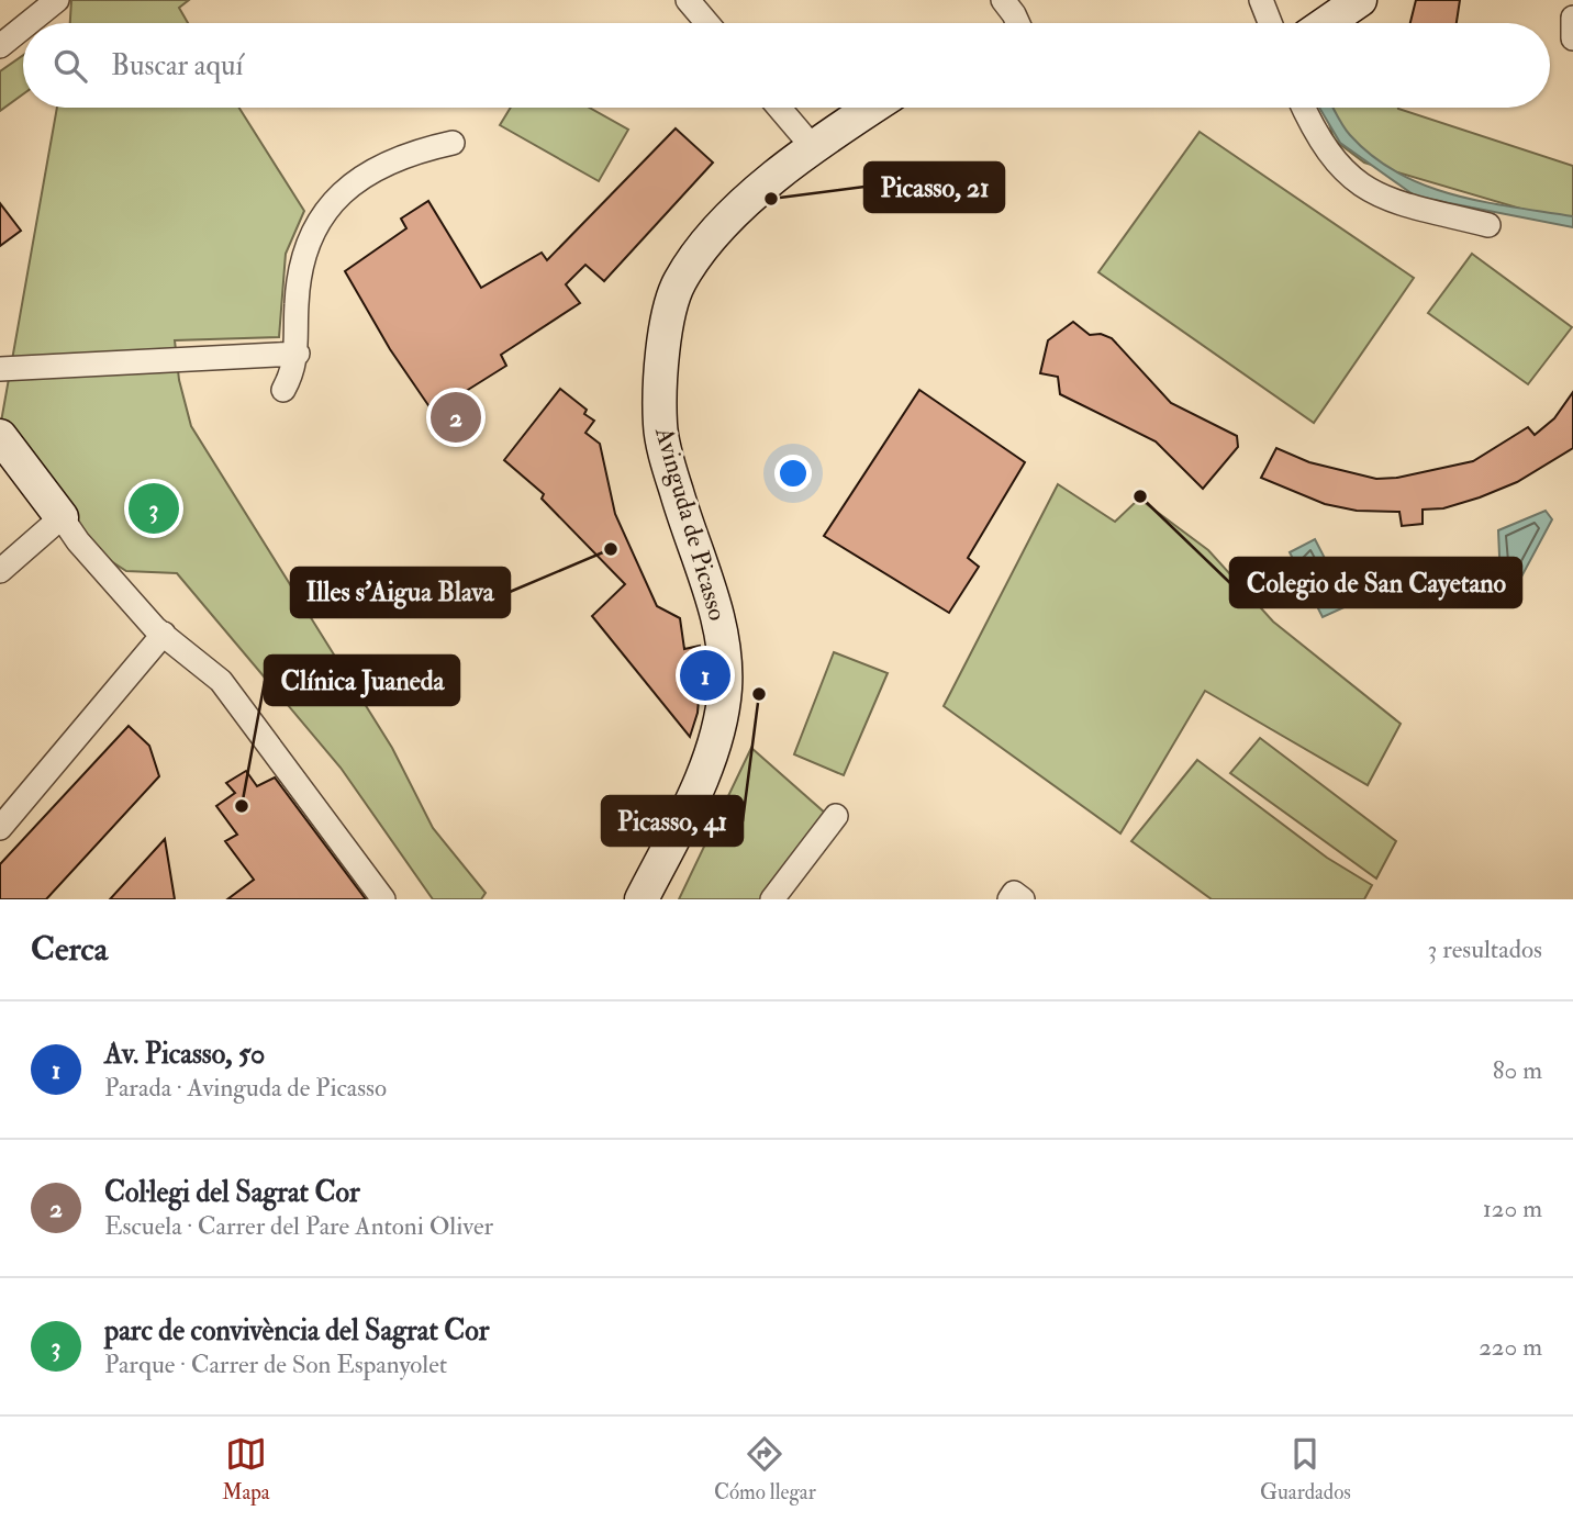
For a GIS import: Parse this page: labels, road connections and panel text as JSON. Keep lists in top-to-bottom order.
{
  "streets": {
    "street": ["Avinguda de Picasso"]
  },
  "places": [
    "Picasso, 21",
    "Colegio de San Cayetano",
    "Illes s'Aigua Blava",
    "Picasso, 41",
    "Clínica Juaneda"
  ],
  "page": {
    "search": "Buscar aquí",
    "pins": ["2", "3", "1"],
    "heading": ["Cerca", "3 resultados"],
    "list": [
      {
        "mark": "1",
        "name": "Av. Picasso, 50",
        "note": "Parada · Avinguda de Picasso",
        "value": "80 m"
      },
      {
        "mark": "2",
        "name": "Col·legi del Sagrat Cor",
        "note": "Escuela · Carrer del Pare Antoni Oliver",
        "value": "120 m"
      },
      {
        "mark": "3",
        "name": "parc de convivència del Sagrat Cor",
        "note": "Parque · Carrer de Son Espanyolet",
        "value": "220 m"
      }
    ],
    "nav": ["Mapa", "Cómo llegar", "Guardados"]
  }
}
